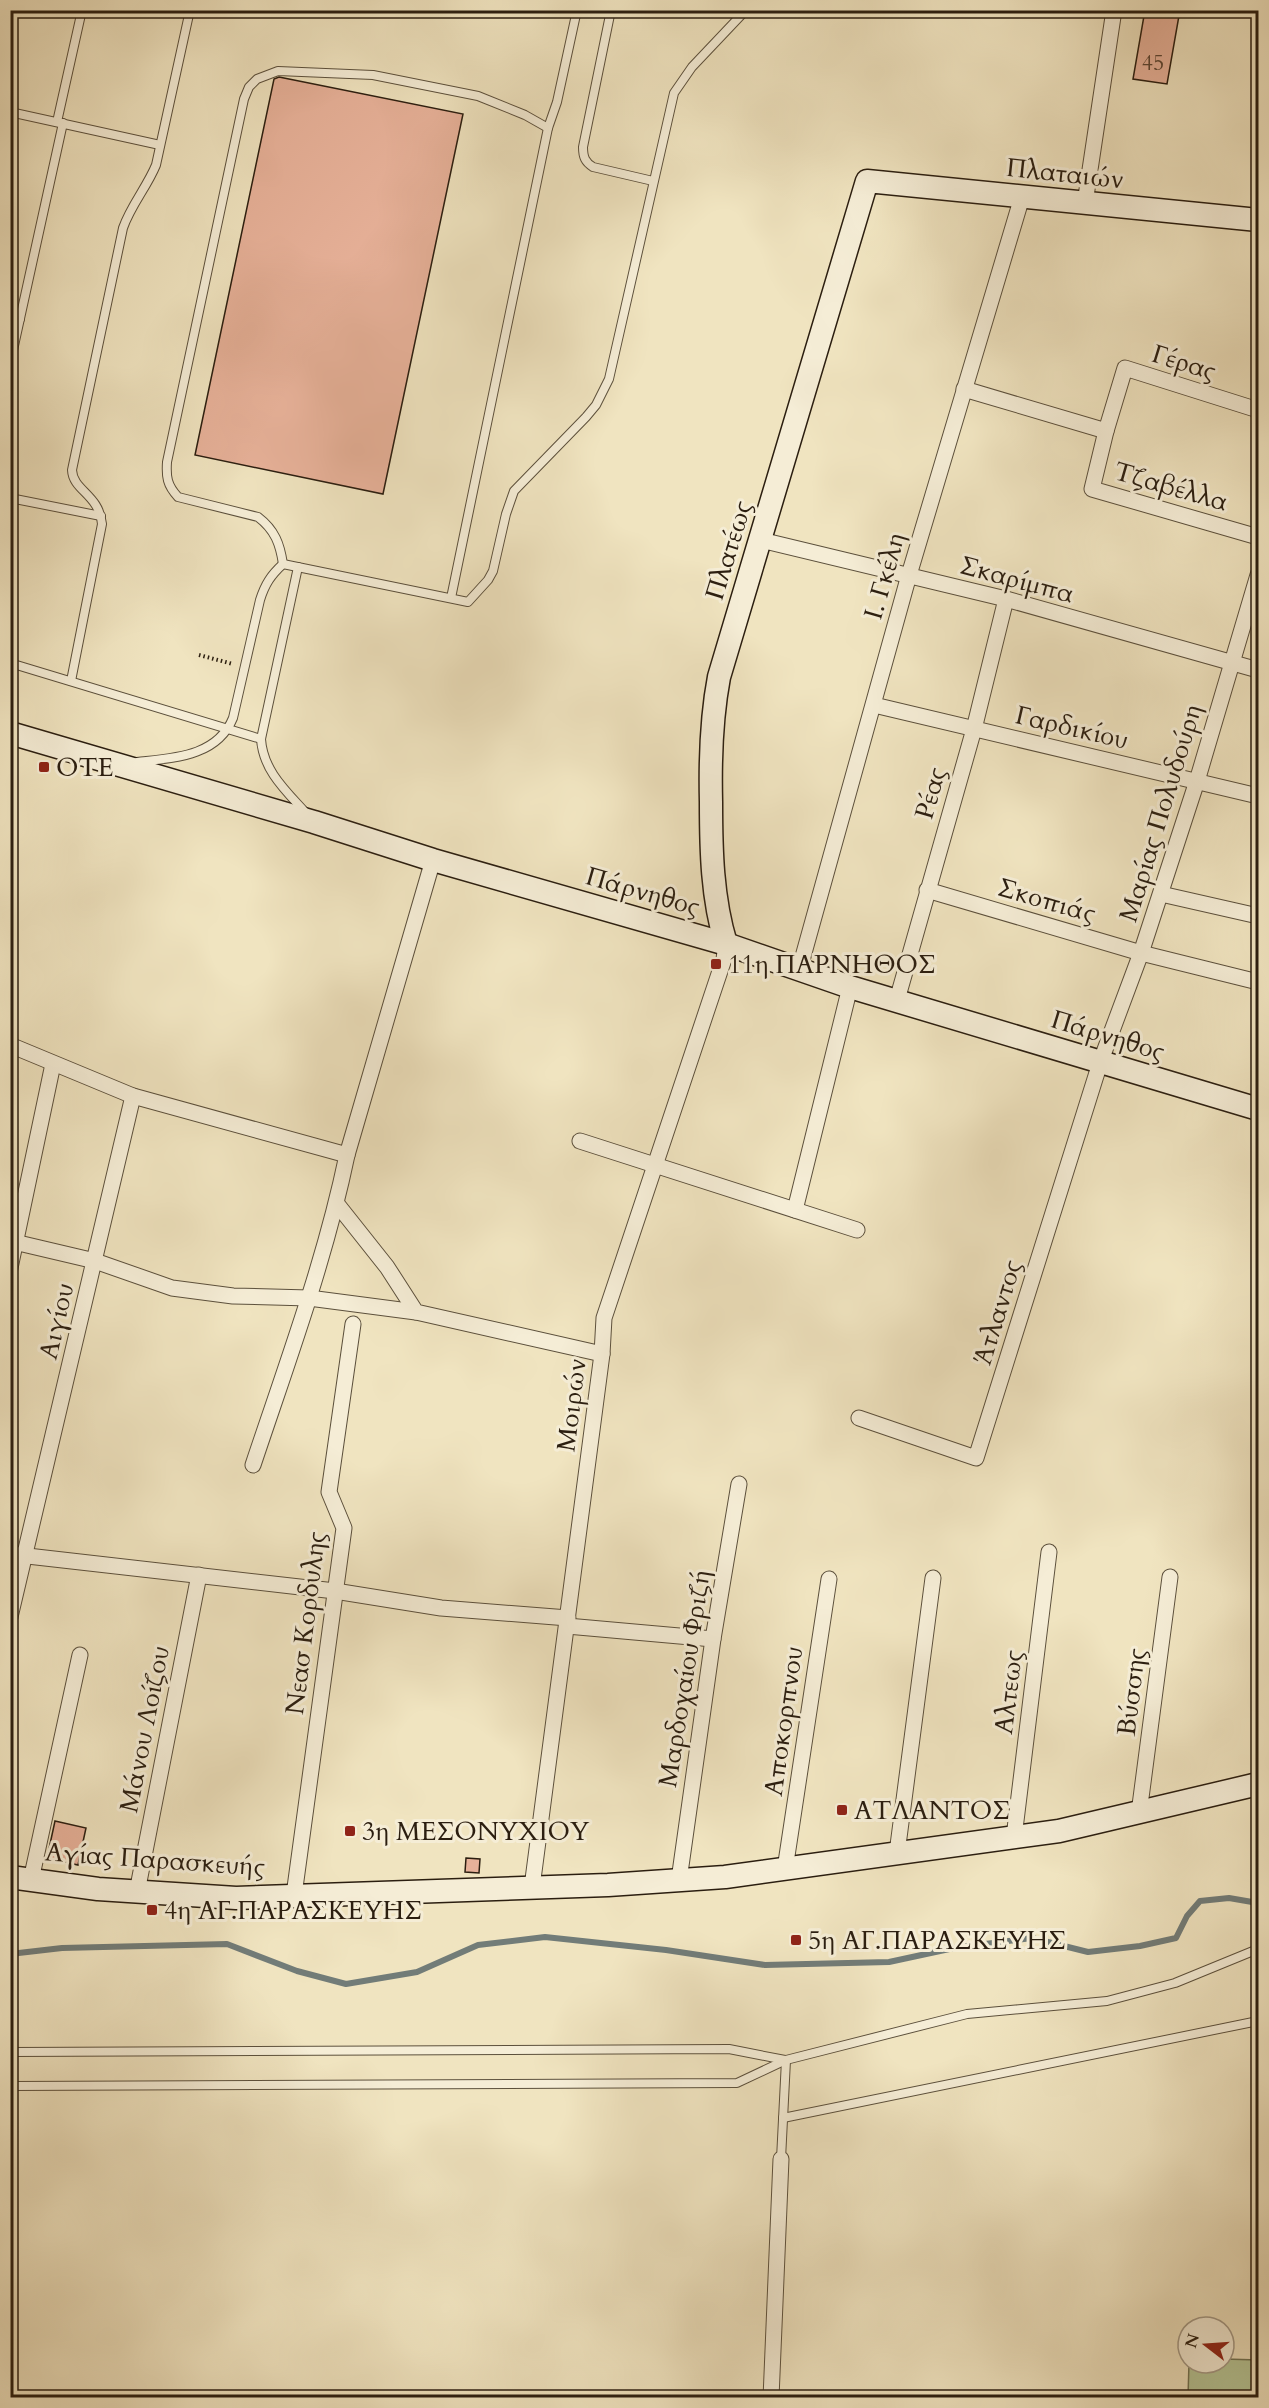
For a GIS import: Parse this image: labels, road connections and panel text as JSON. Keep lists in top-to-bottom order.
{
  "streets": {
    "street": [
      "Πλαταιών",
      "Γέρας",
      "Τζαβέλλα",
      "Πλατέως",
      "Ι. Γκέλη",
      "Σκαρίμπα",
      "Γαρδικίου",
      "Ρέας",
      "Μαρίας Πολυδούρη",
      "Πάρνηθος",
      "Σκοπιάς",
      "Άτλαντος",
      "Αιγίου",
      "Μοιρών",
      "Νεασ Κορδυλης",
      "Μαρδοχαίου Φριζή",
      "Αλτεως",
      "Βύσσης",
      "Αποκορπνου",
      "Μάνου Λοίζου",
      "Αγίας Παρασκευής"
    ]
  },
  "crossings": [
    ["Πλαταιών", "Πλατέως"],
    ["Πλαταιών", "Ι. Γκέλη"],
    ["Γέρας", "Τζαβέλλα"],
    ["Πλατέως", "Σκαρίμπα"],
    ["Πλατέως", "Πάρνηθος"],
    ["Πλατέως", "Μοιρών"],
    ["Ι. Γκέλη", "Σκαρίμπα"],
    ["Ι. Γκέλη", "Γαρδικίου"],
    ["Ι. Γκέλη", "Πάρνηθος"],
    ["Σκαρίμπα", "Ρέας"],
    ["Σκαρίμπα", "Μαρίας Πολυδούρη"],
    ["Γαρδικίου", "Ρέας"],
    ["Γαρδικίου", "Μαρίας Πολυδούρη"],
    ["Ρέας", "Πάρνηθος"],
    ["Ρέας", "Σκοπιάς"],
    ["Μαρίας Πολυδούρη", "Πάρνηθος"],
    ["Μαρίας Πολυδούρη", "Σκοπιάς"],
    ["Μαρίας Πολυδούρη", "Άτλαντος"],
    ["Πάρνηθος", "Άτλαντος"],
    ["Πάρνηθος", "Μοιρών"],
    ["Μοιρών", "Αγίας Παρασκευής"],
    ["Νεασ Κορδυλης", "Αγίας Παρασκευής"],
    ["Μαρδοχαίου Φριζή", "Αγίας Παρασκευής"],
    ["Αλτεως", "Αγίας Παρασκευής"],
    ["Βύσσης", "Αγίας Παρασκευής"],
    ["Αποκορπνου", "Αγίας Παρασκευής"],
    ["Μάνου Λοίζου", "Αγίας Παρασκευής"]
  ],
  "places": {
    "transit": [
      "ΟΤΕ",
      "11η ΠΑΡΝΗΘΟΣ",
      "ΑΤΛΑΝΤΟΣ",
      "3η ΜΕΣΟΝΥΧΙΟΥ",
      "4η ΑΓ.ΠΑΡΑΣΚΕΥΗΣ",
      "5η ΑΓ.ΠΑΡΑΣΚΕΥΗΣ"
    ]
  },
  "house_numbers": ["45"],
  "north": "left"
}
